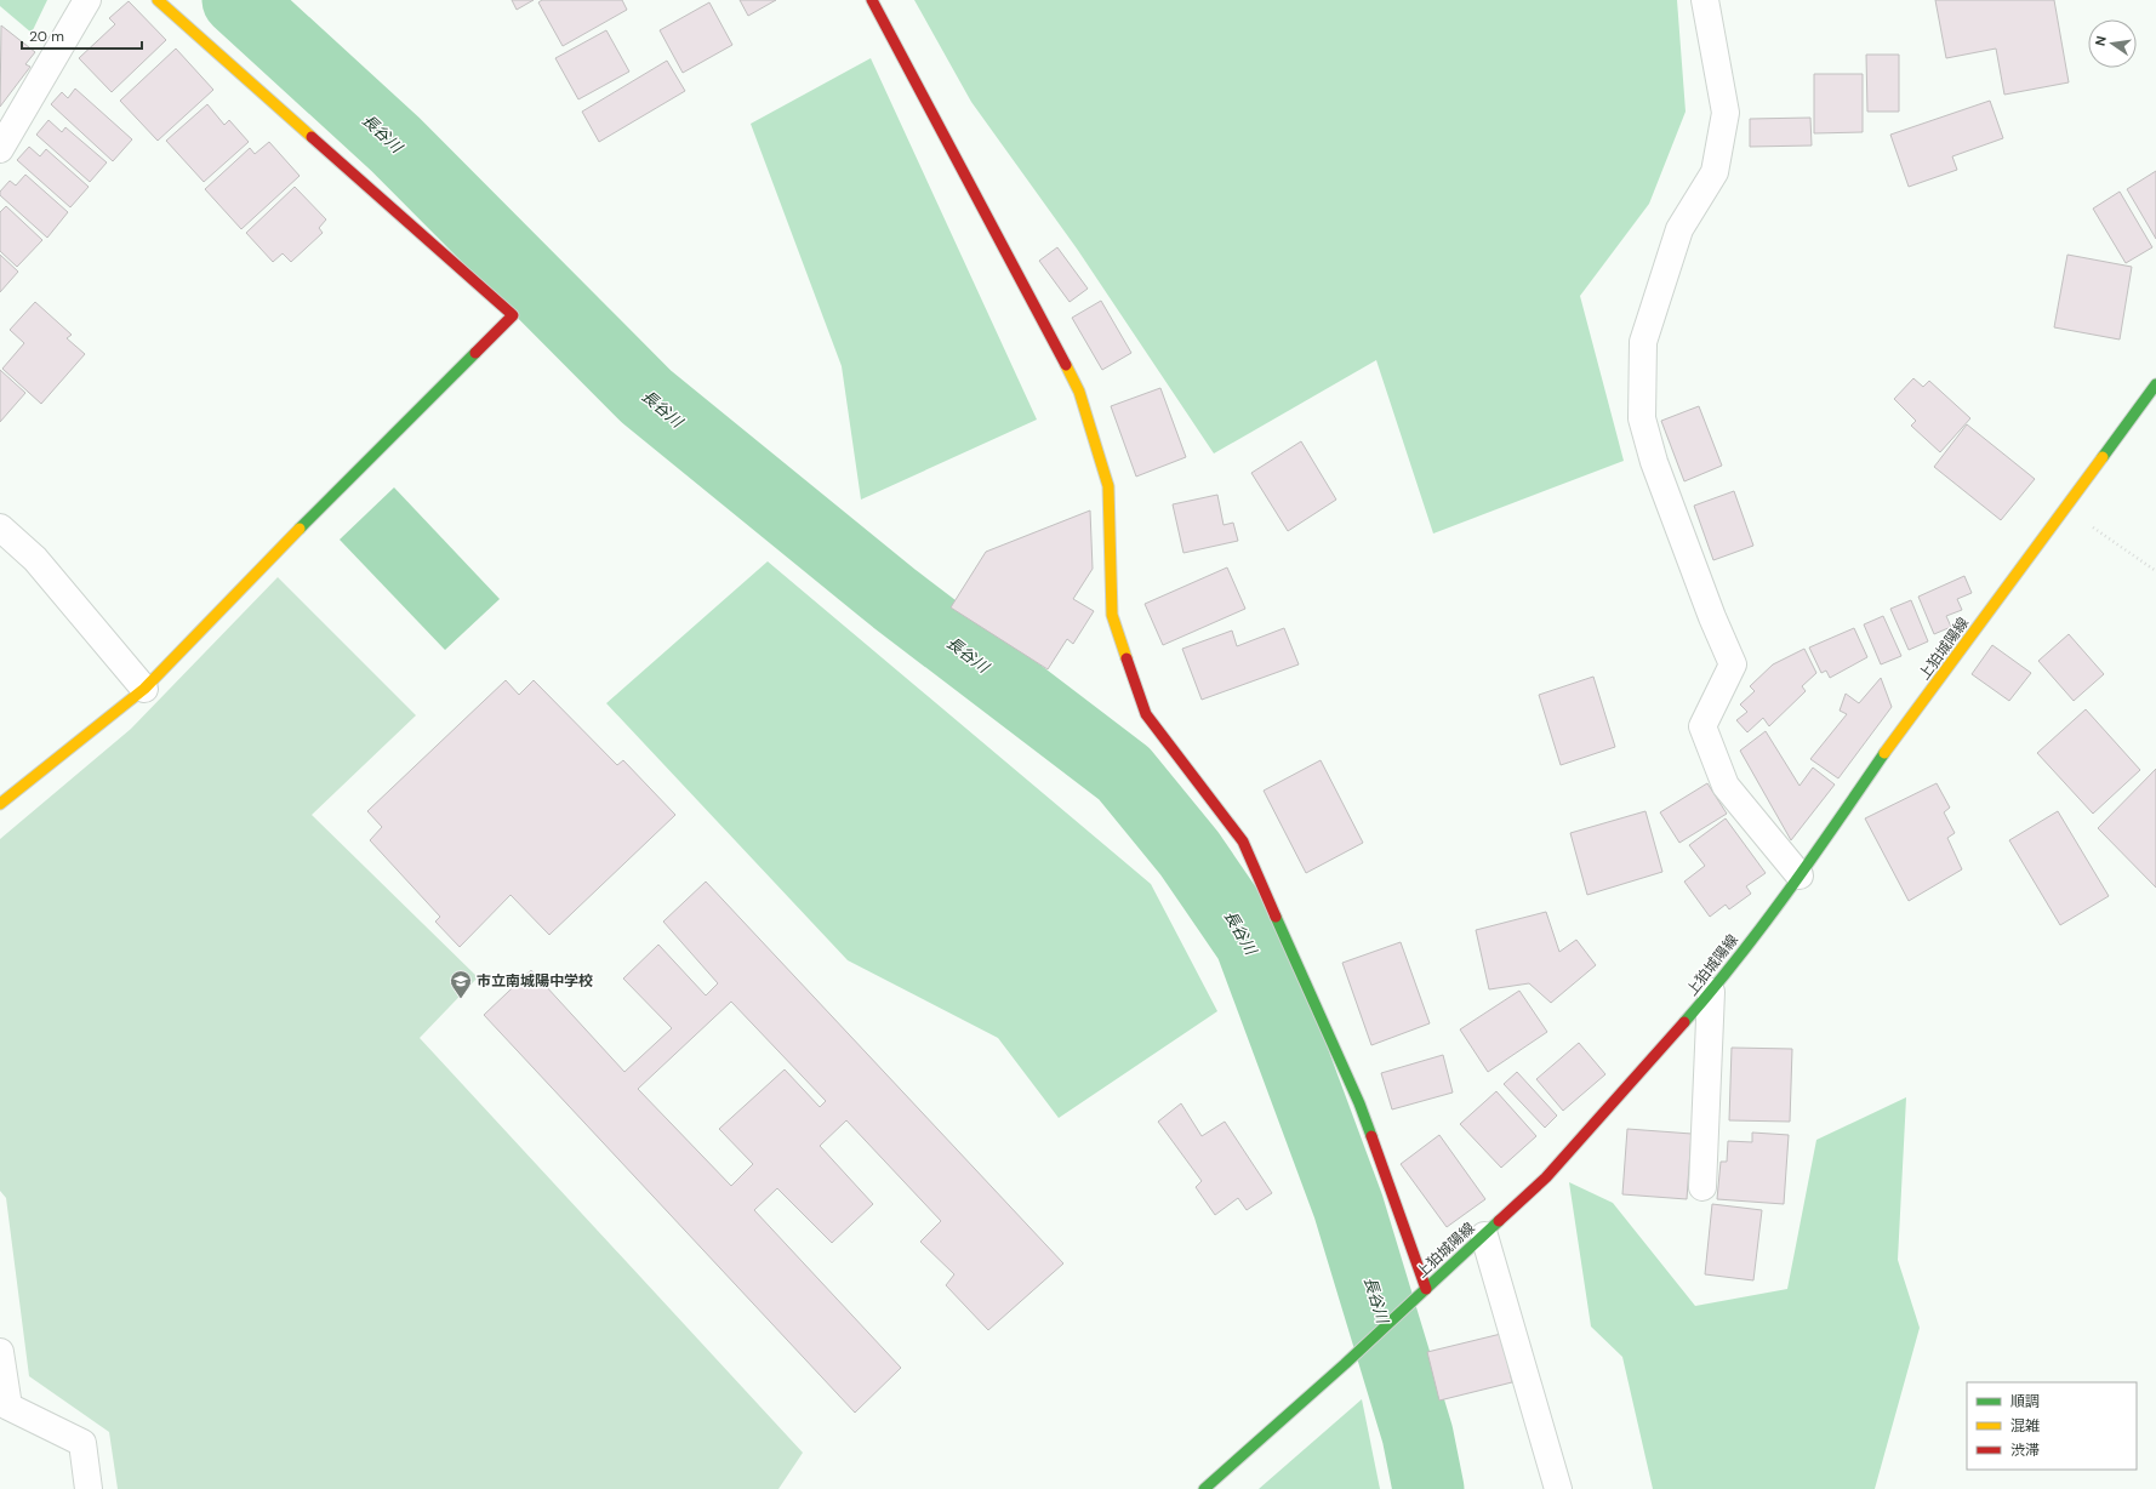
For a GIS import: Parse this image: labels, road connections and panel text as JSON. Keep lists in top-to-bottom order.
{
  "streets": {
    "street": ["上狛城陽線"]
  },
  "water": ["長谷川"],
  "places": {
    "school or university": ["市立南城陽中学校"]
  },
  "legend": ["順調", "混雑", "渋滞"],
  "scale_bar": "20 m",
  "north": "left"
}
